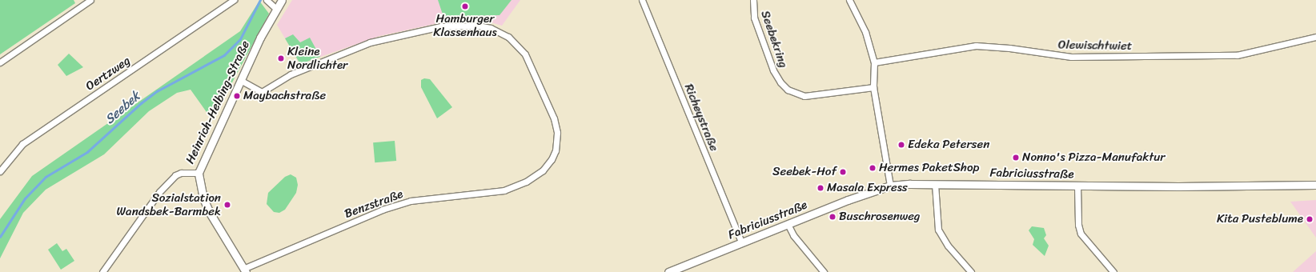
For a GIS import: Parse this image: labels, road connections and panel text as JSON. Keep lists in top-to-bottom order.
{
  "streets": {
    "street": [
      "Seebekring",
      "Olewischtwiet",
      "Oertzweg",
      "Heinrich-Helbing-Straße",
      "Richeystraße",
      "Fabriciusstraße",
      "Benzstraße"
    ]
  },
  "crossings": [
    ["Heinrich-Helbing-Straße", "Benzstraße"],
    ["Richeystraße", "Fabriciusstraße"]
  ],
  "water": ["Seebek"],
  "places": [
    "Hamburger Klassenhaus",
    "Kleine Nordlichter",
    "Maybachstraße",
    "Edeka Petersen",
    "Nonno's Pizza-Manufaktur",
    "Hermes PaketShop",
    "Seebek-Hof",
    "Masala Express",
    "Sozialstation Wandsbek-Barmbek",
    "Buschrosenweg",
    "Kita Pusteblume"
  ]
}
